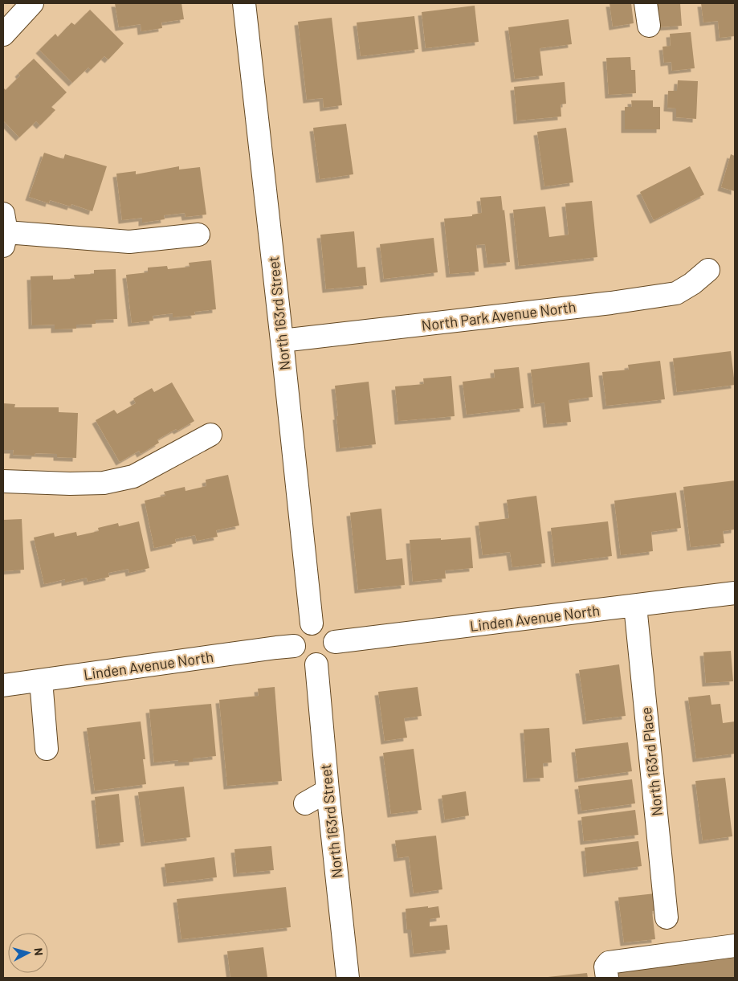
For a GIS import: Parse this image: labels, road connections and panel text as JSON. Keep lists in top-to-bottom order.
{
  "streets": {
    "street": [
      "North 163rd Street",
      "North Park Avenue North",
      "Linden Avenue North",
      "North 163rd Place"
    ]
  },
  "crossings": [
    ["North 163rd Street", "North Park Avenue North"],
    ["North 163rd Street", "Linden Avenue North"],
    ["Linden Avenue North", "North 163rd Place"]
  ],
  "north": "right"
}
